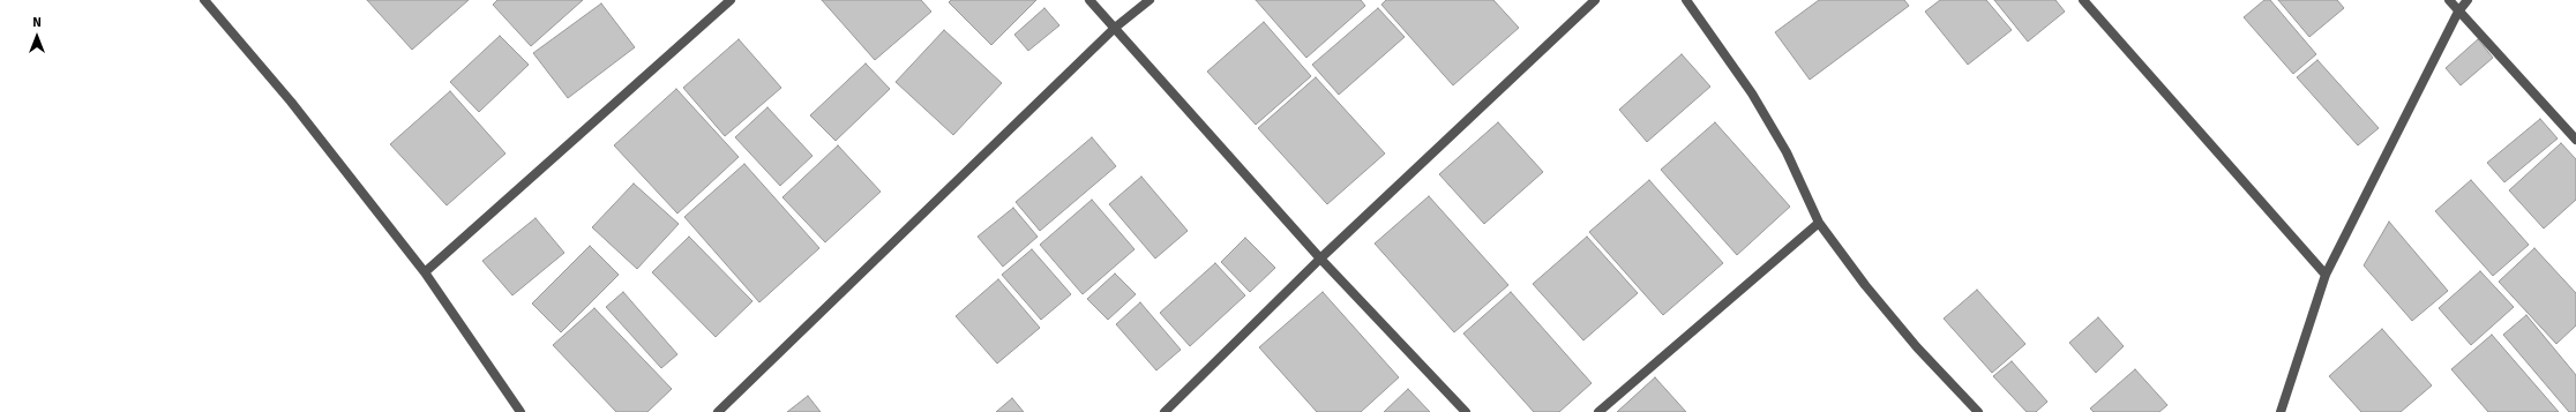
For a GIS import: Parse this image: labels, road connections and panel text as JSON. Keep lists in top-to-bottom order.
{
  "north": "top"
}
